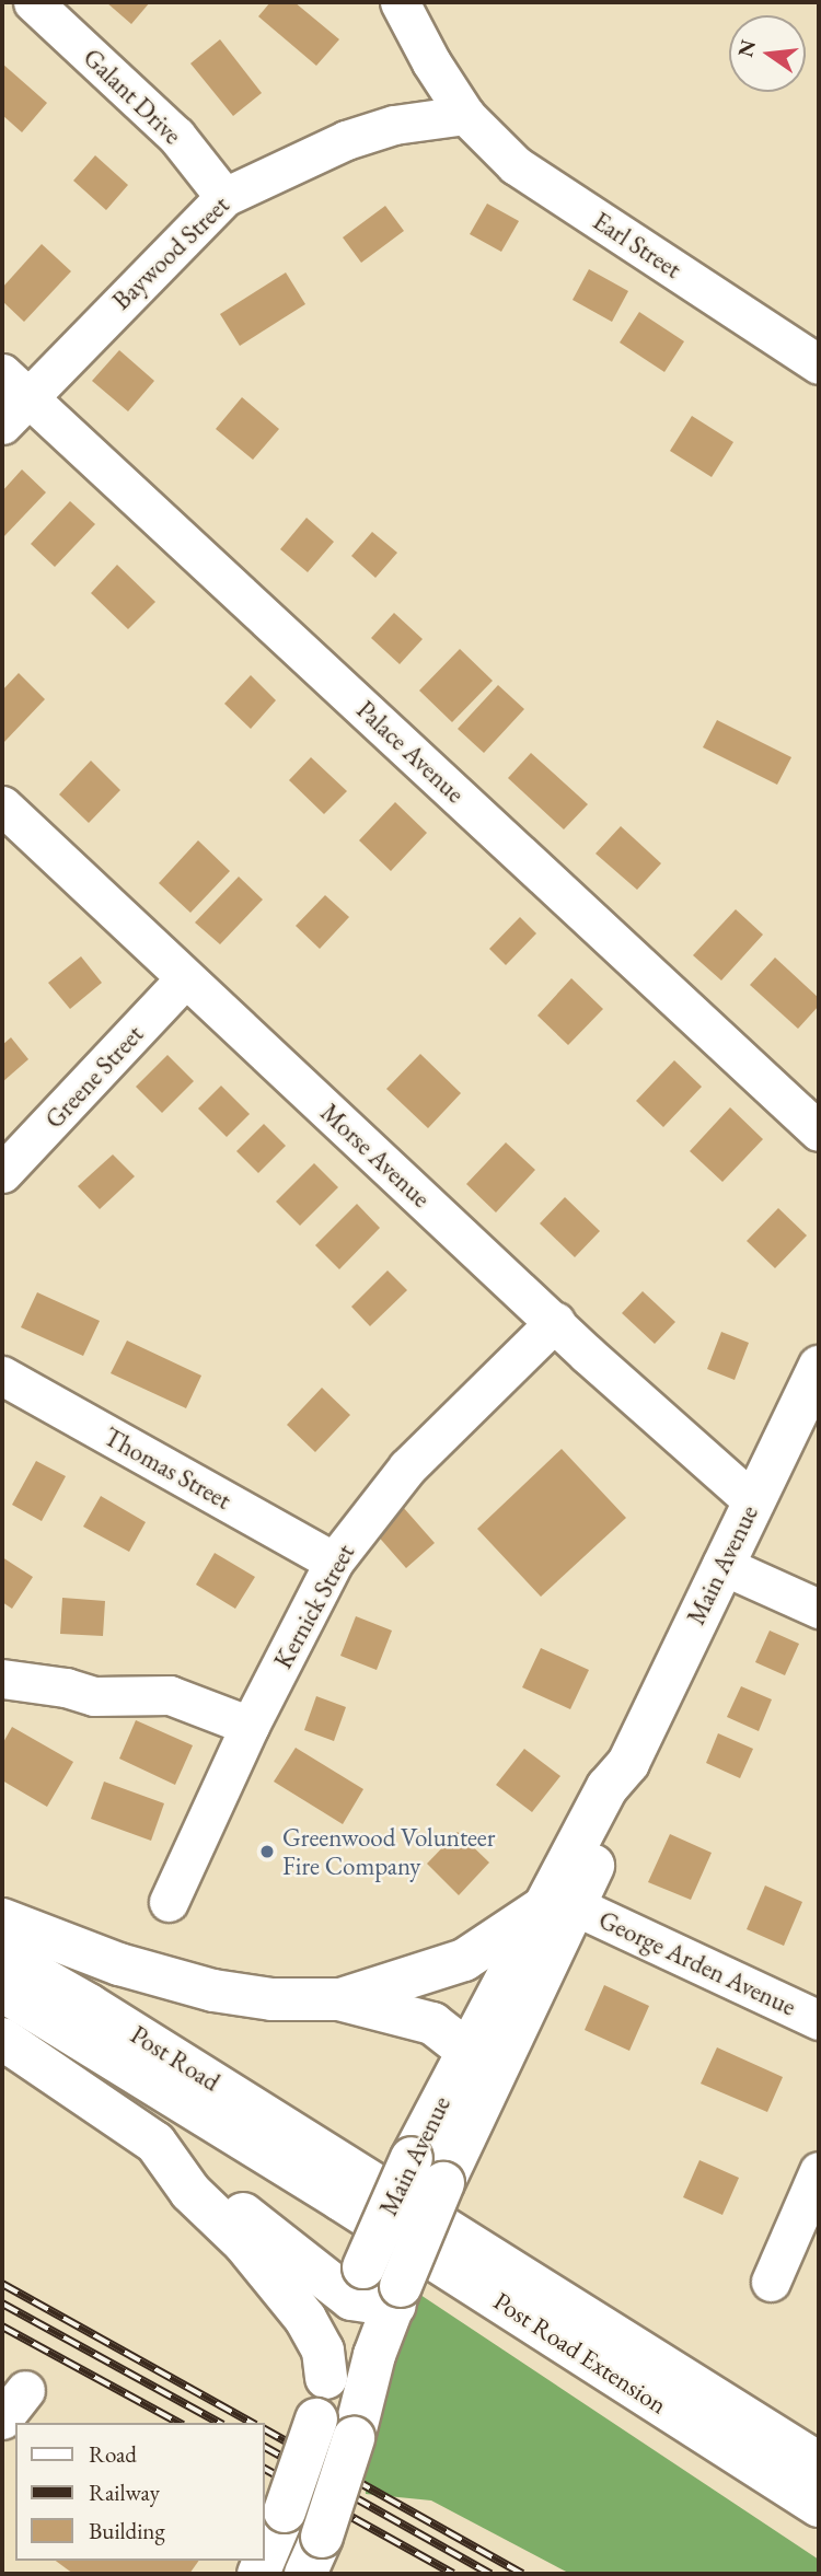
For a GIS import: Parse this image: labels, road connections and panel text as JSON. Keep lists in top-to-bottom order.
{
  "streets": {
    "main road": ["Main Avenue", "Post Road", "Post Road Extension"],
    "street": [
      "Galant Drive",
      "Earl Street",
      "Baywood Street",
      "Palace Avenue",
      "Greene Street",
      "Morse Avenue",
      "Thomas Street",
      "Kernick Street",
      "George Arden Avenue"
    ]
  },
  "crossings": [
    ["Galant Drive", "Baywood Street"],
    ["Earl Street", "Baywood Street"],
    ["Baywood Street", "Palace Avenue"],
    ["Greene Street", "Morse Avenue"],
    ["Morse Avenue", "Main Avenue"],
    ["Morse Avenue", "Kernick Street"],
    ["Thomas Street", "Kernick Street"],
    ["Main Avenue", "George Arden Avenue"],
    ["Post Road", "Post Road Extension"]
  ],
  "places": ["Greenwood Volunteer Fire Company"],
  "legend": ["Road", "Railway", "Building"],
  "north": "left"
}
